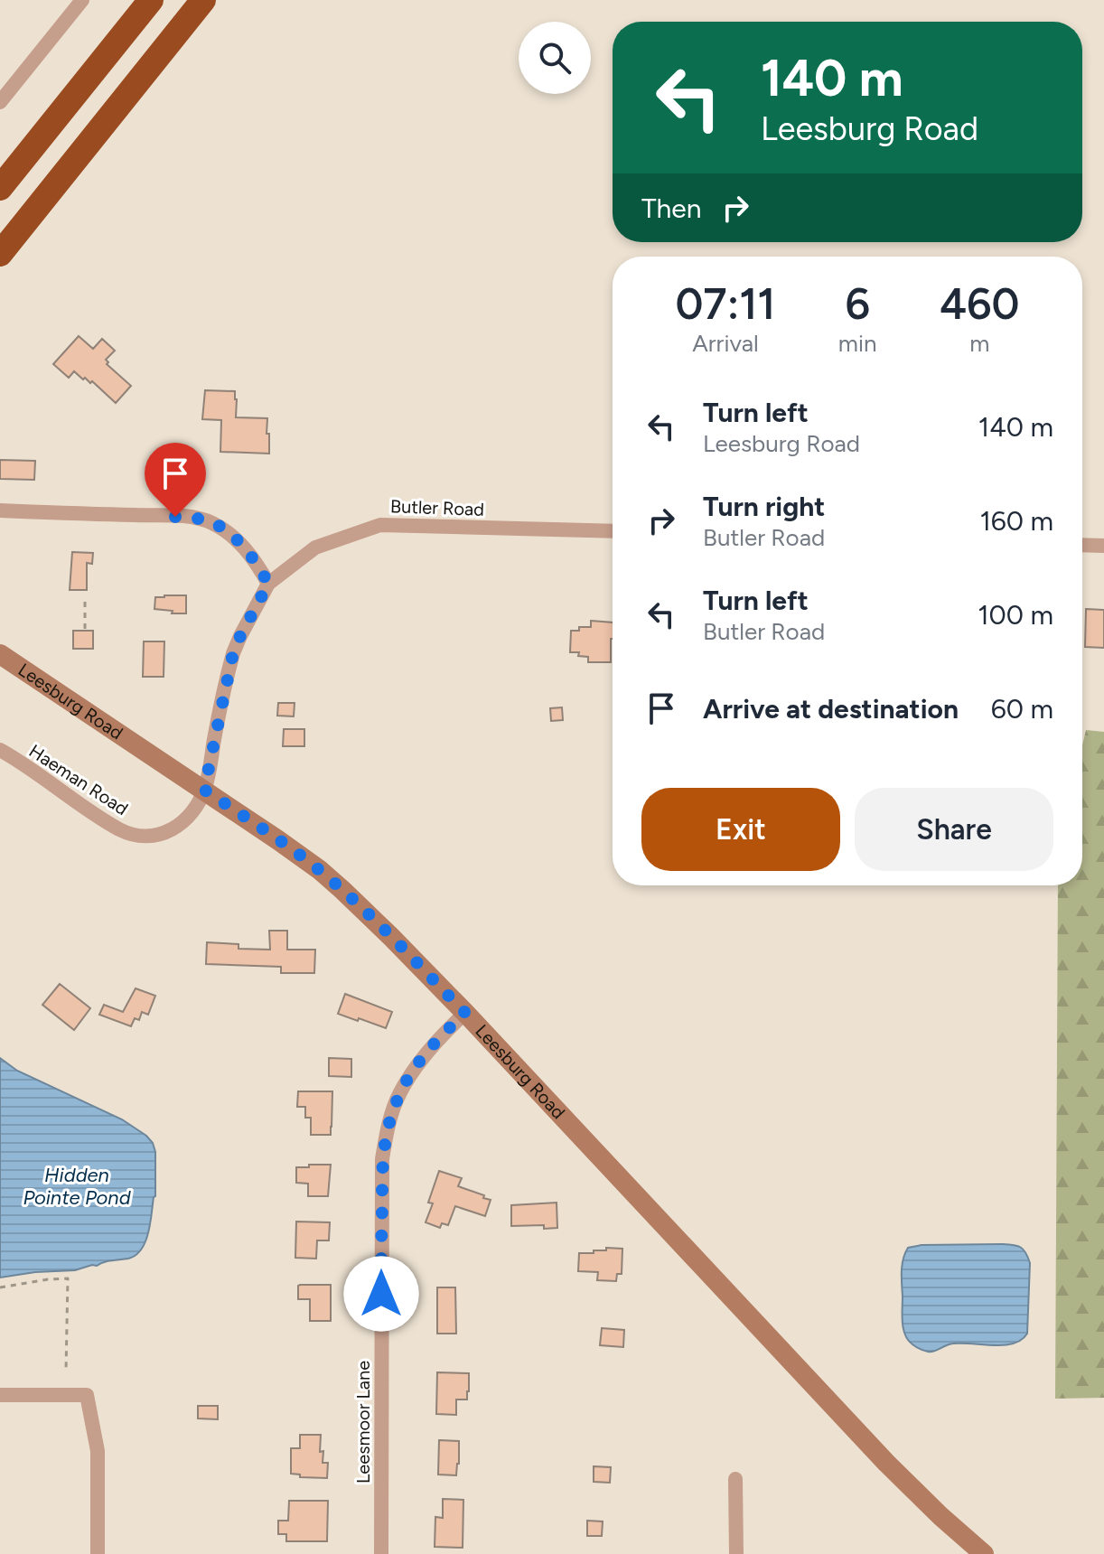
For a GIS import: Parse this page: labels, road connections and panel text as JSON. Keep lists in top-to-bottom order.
{
  "streets": {
    "main road": ["Leesburg Road"],
    "street": ["Butler Road", "Haeman Road", "Leesmoor Lane"]
  },
  "crossings": [
    ["Butler Road", "Leesburg Road"],
    ["Butler Road", "Haeman Road"],
    ["Leesburg Road", "Haeman Road"],
    ["Leesburg Road", "Leesmoor Lane"]
  ],
  "water": ["Hidden Pointe Pond"],
  "page": {
    "turn": ["140 m", "Leesburg Road"],
    "then": "Then",
    "eta": [
      "07:11",
      "Arrival",
      "6",
      "min",
      "460",
      "m"
    ],
    "list": [
      {
        "name": "Turn left",
        "note": "Leesburg Road",
        "value": "140 m"
      },
      {
        "name": "Turn right",
        "note": "Butler Road",
        "value": "160 m"
      },
      {
        "name": "Turn left",
        "note": "Butler Road",
        "value": "100 m"
      },
      {
        "name": "Arrive at destination",
        "value": "60 m"
      }
    ],
    "buttons": ["Exit", "Share"]
  }
}
